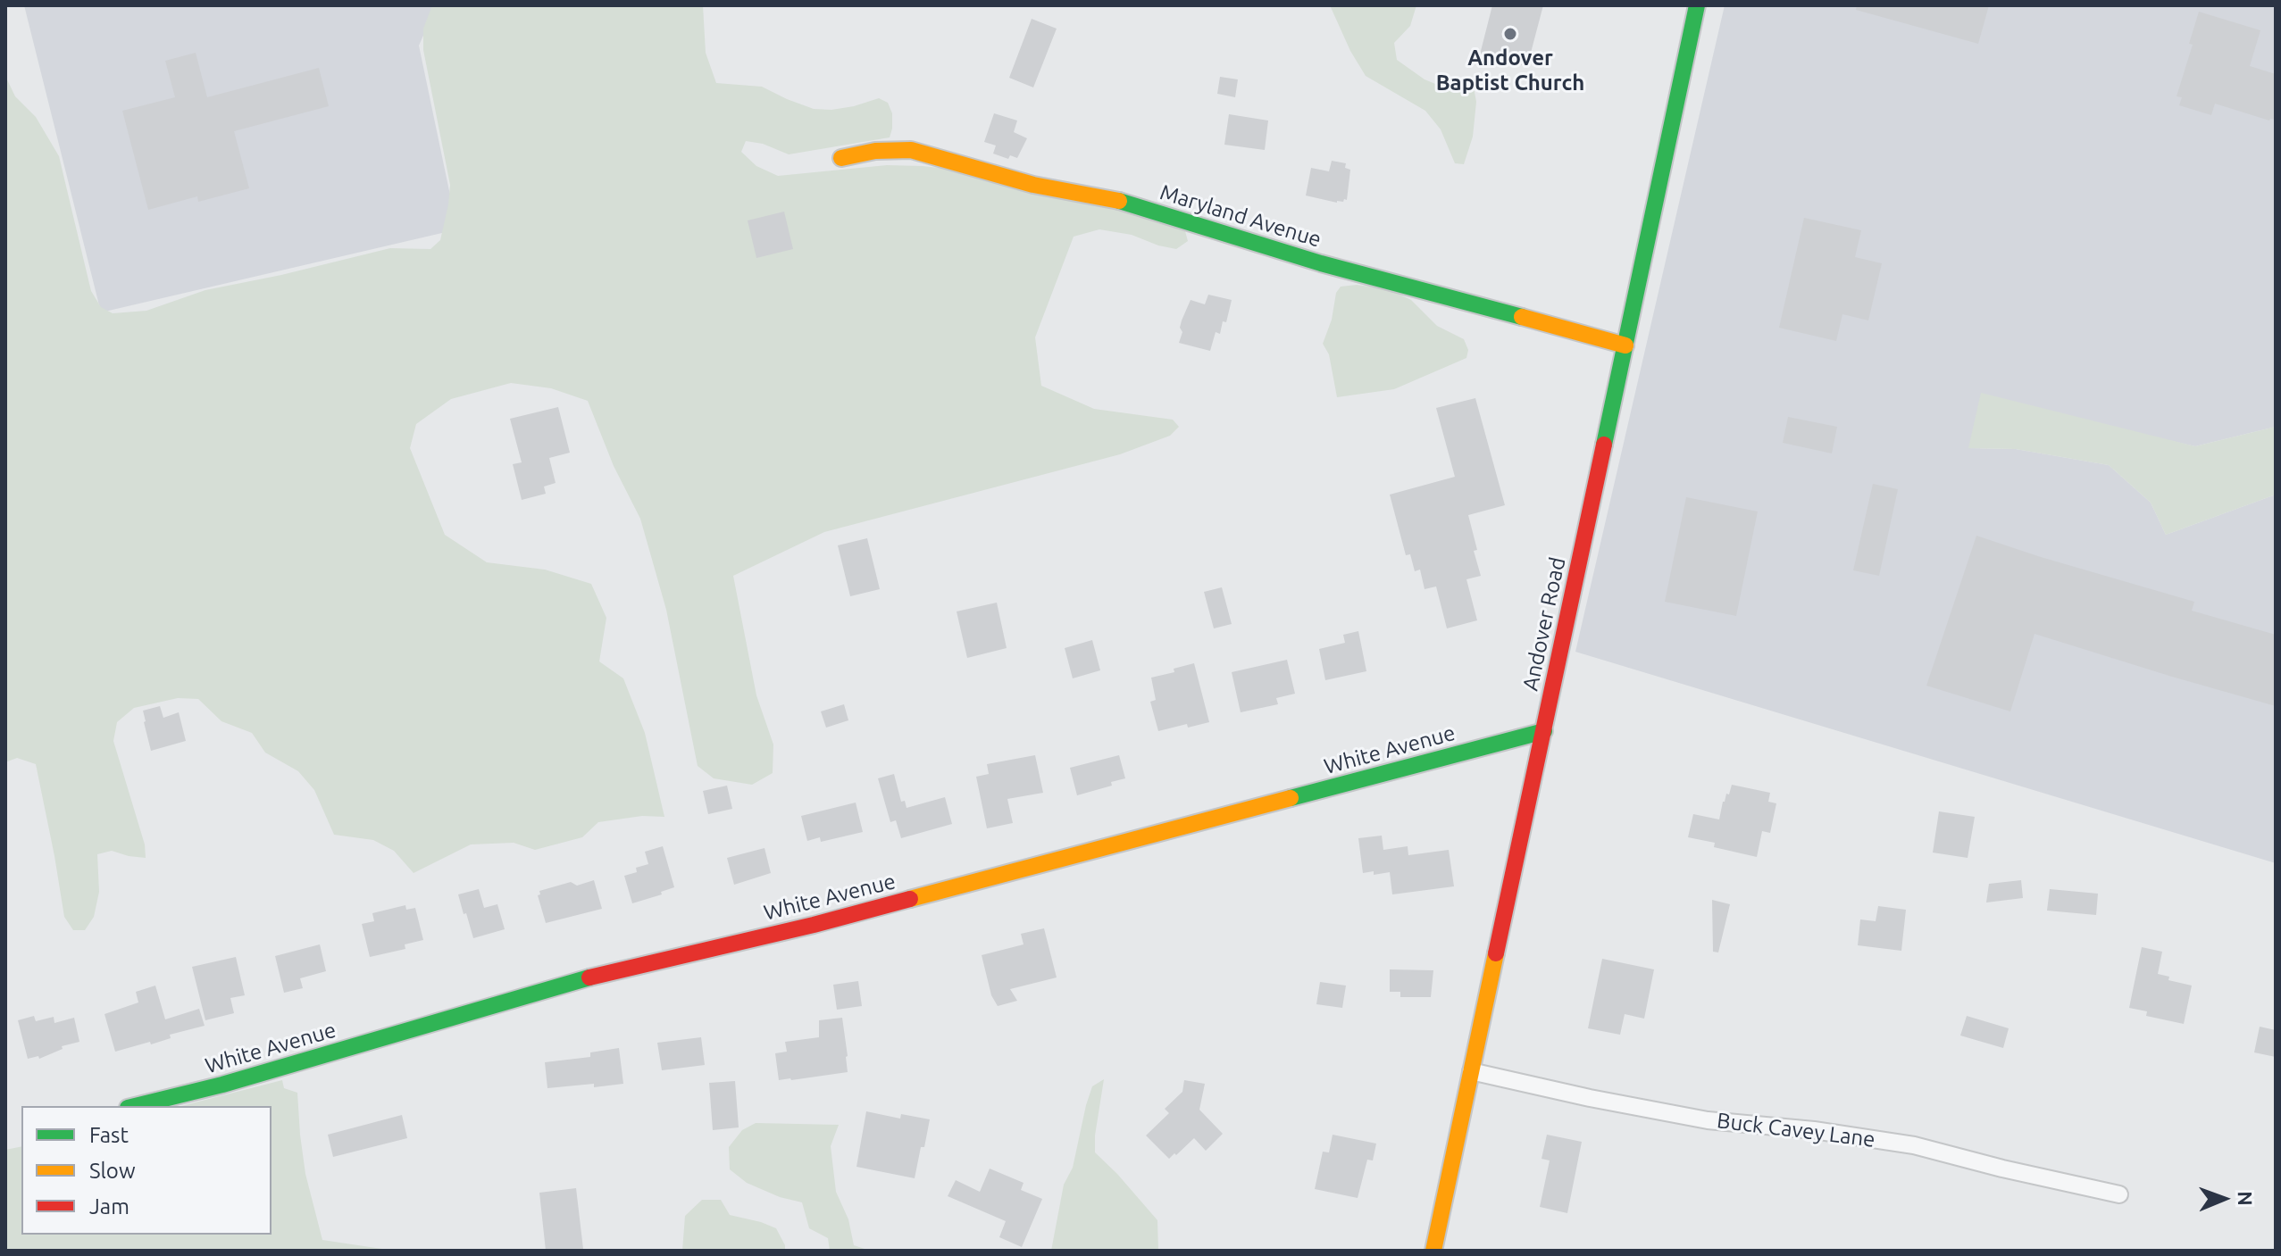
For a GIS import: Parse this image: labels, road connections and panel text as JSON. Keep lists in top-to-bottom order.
{
  "streets": {
    "street": [
      "Maryland Avenue",
      "Andover Road",
      "White Avenue",
      "Buck Cavey Lane"
    ]
  },
  "crossings": [
    ["Maryland Avenue", "Andover Road"],
    ["Andover Road", "White Avenue"],
    ["Andover Road", "Buck Cavey Lane"]
  ],
  "places": ["Andover Baptist Church"],
  "legend": ["Fast", "Slow", "Jam"],
  "north": "right"
}
